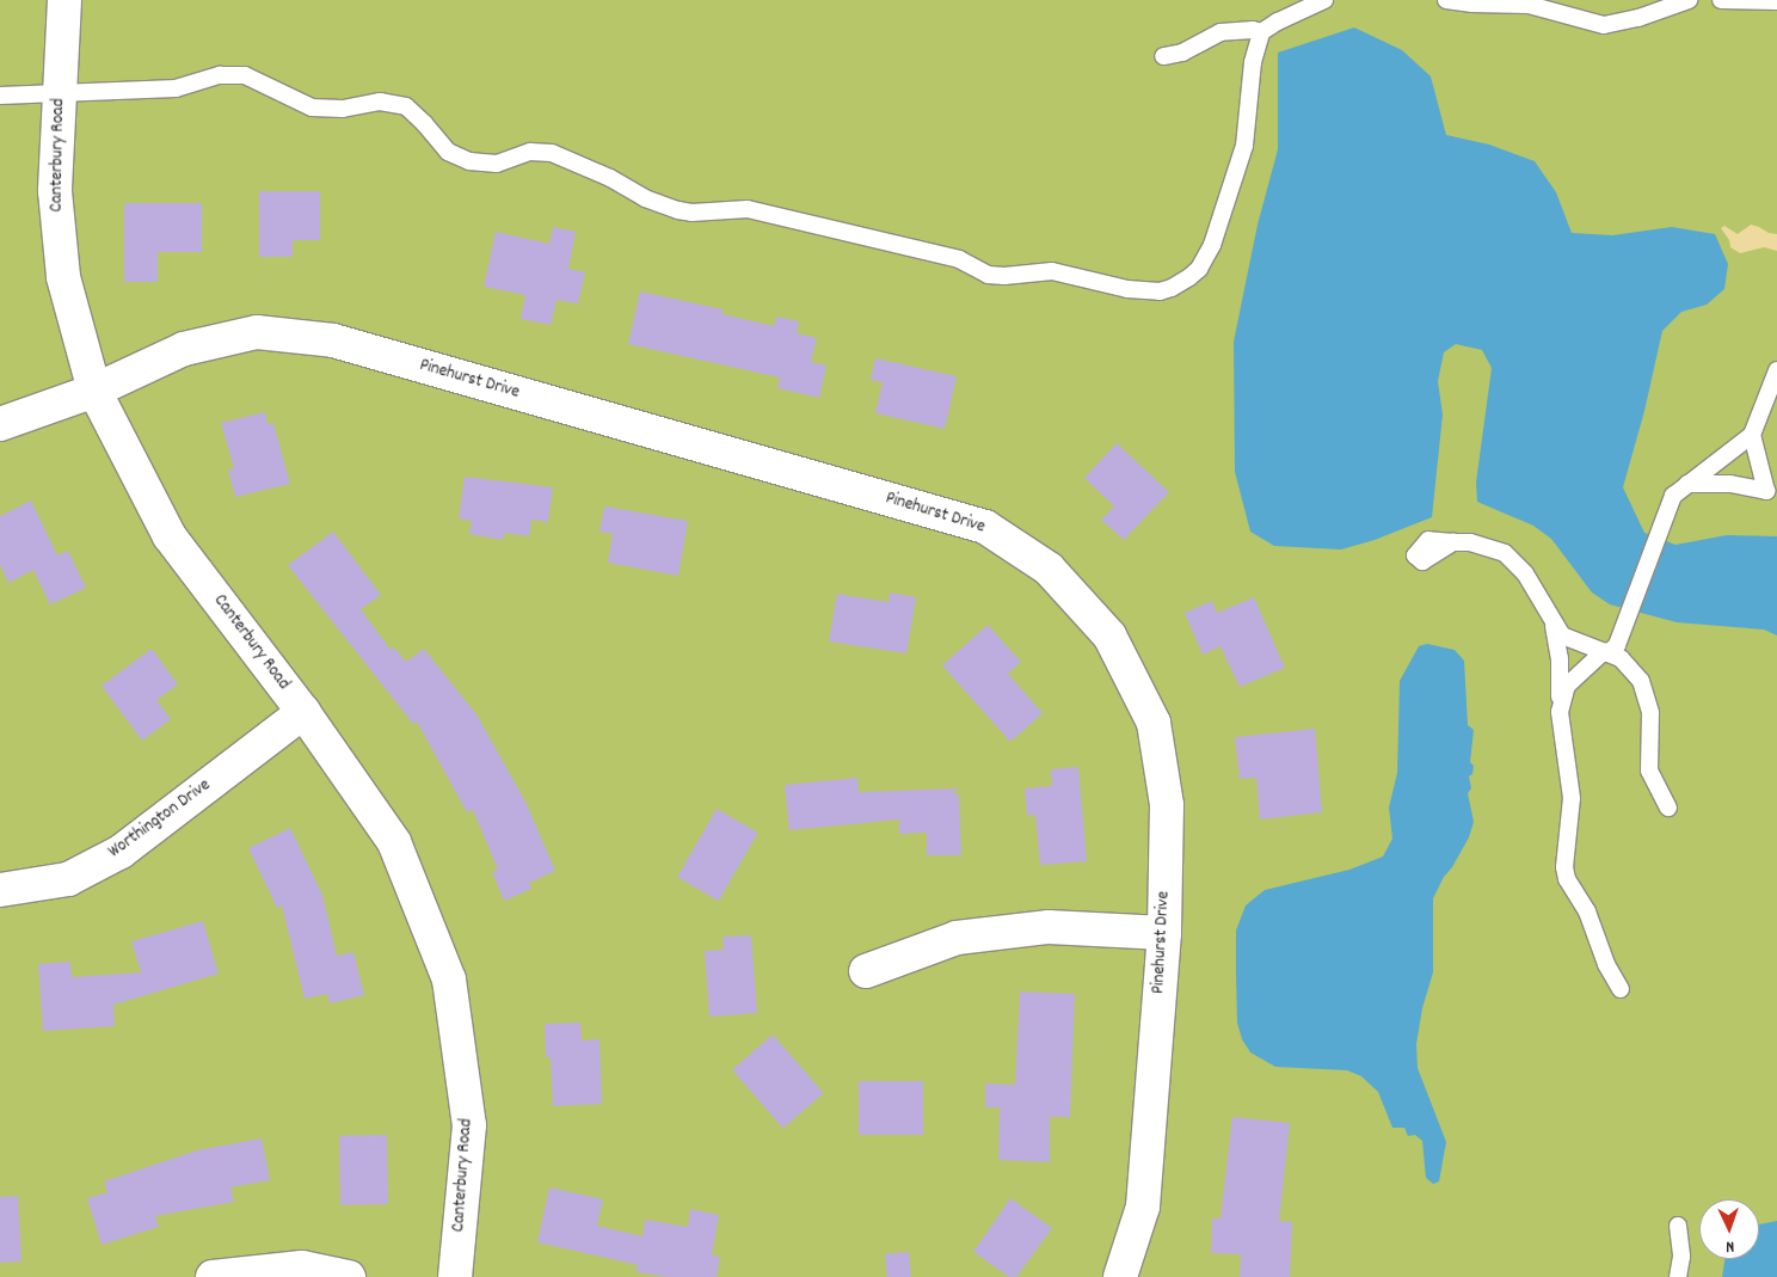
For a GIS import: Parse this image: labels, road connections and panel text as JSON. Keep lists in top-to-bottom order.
{
  "streets": {
    "street": ["Canterbury Road", "Pinehurst Drive", "Worthington Drive"]
  },
  "crossings": [
    ["Canterbury Road", "Pinehurst Drive"],
    ["Canterbury Road", "Worthington Drive"]
  ],
  "north": "bottom"
}
